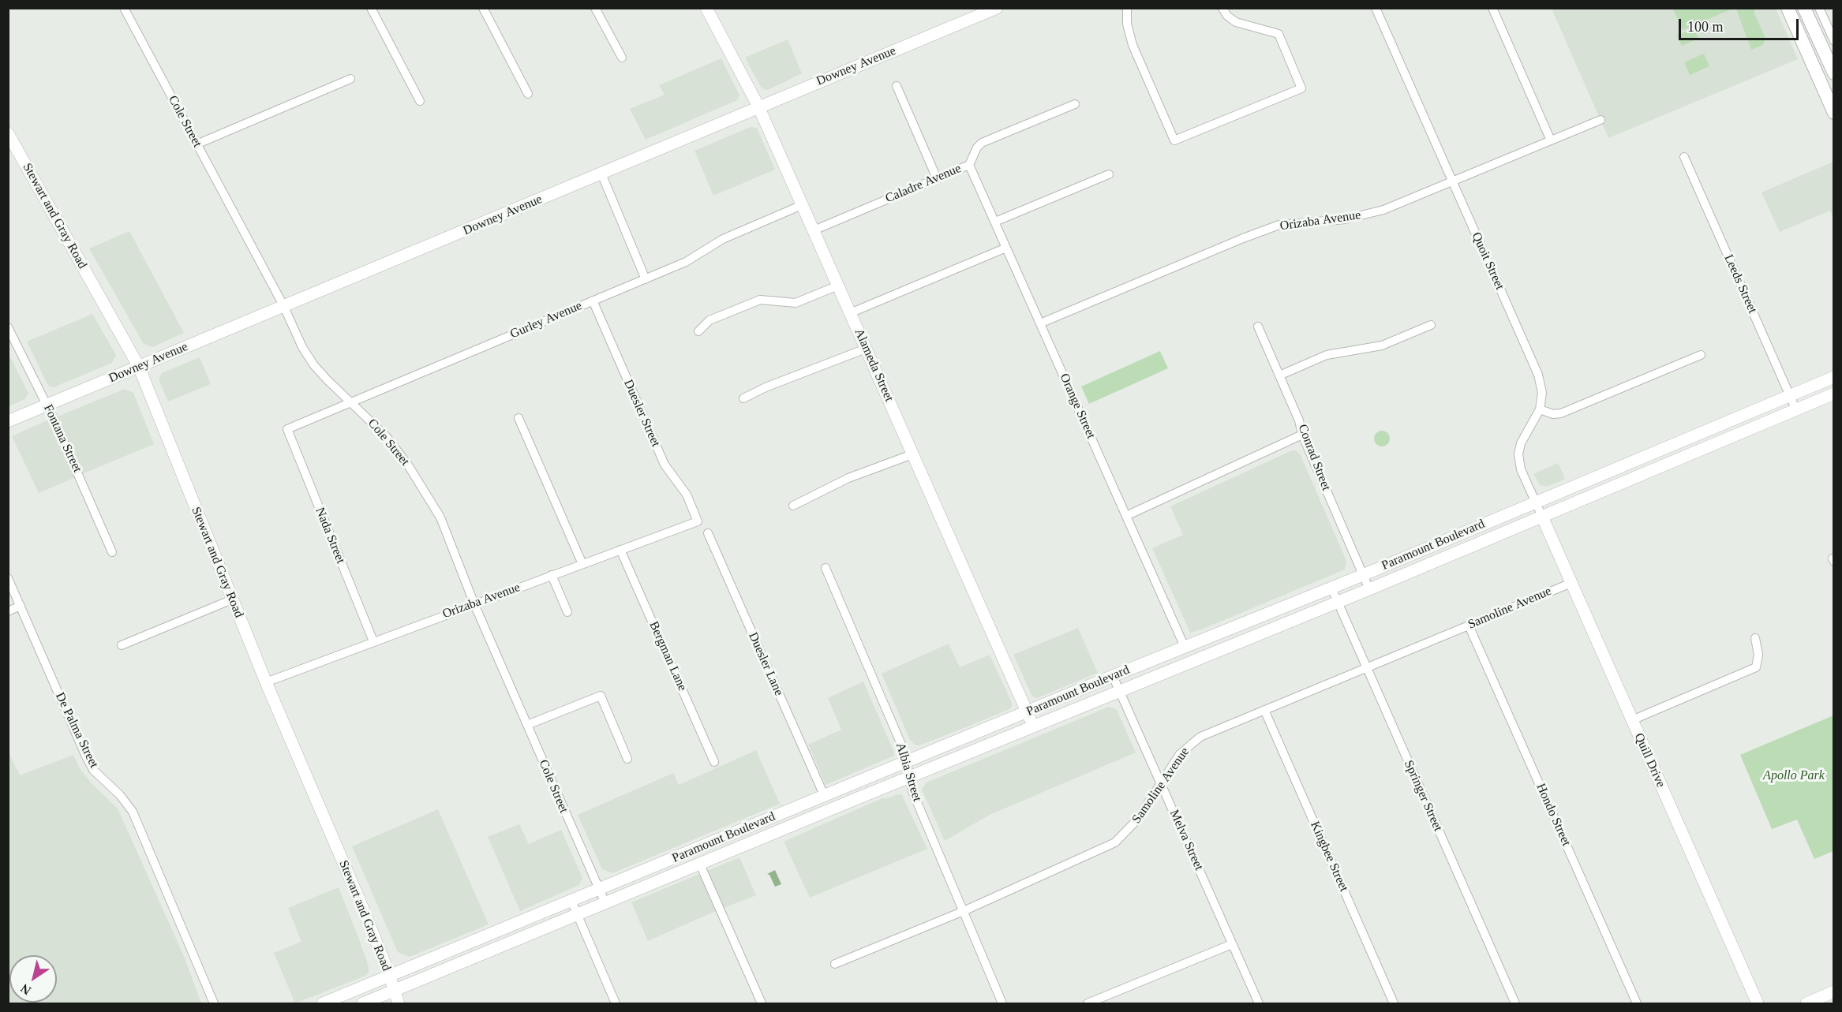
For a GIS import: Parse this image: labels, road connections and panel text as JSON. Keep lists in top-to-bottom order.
{
  "streets": {
    "main road": [
      "Downey Avenue",
      "Stewart and Gray Road",
      "Alameda Street",
      "Paramount Boulevard",
      "Quill Drive"
    ],
    "street": [
      "Cole Street",
      "Caladre Avenue",
      "Orizaba Avenue",
      "Quoit Street",
      "Leeds Street",
      "Gurley Avenue",
      "Orange Street",
      "Duesler Street",
      "Fontana Street",
      "Conrad Street",
      "Nada Street",
      "Samoline Avenue",
      "Bergman Lane",
      "Duesler Lane",
      "De Palma Street",
      "Albia Street",
      "Springer Street",
      "Hondo Street",
      "Melva Street",
      "Kingbee Street"
    ]
  },
  "crossings": [
    ["Downey Avenue", "Cole Street"],
    ["Downey Avenue", "Stewart and Gray Road"],
    ["Downey Avenue", "Alameda Street"],
    ["Downey Avenue", "Fontana Street"],
    ["Cole Street", "Orizaba Avenue"],
    ["Cole Street", "Gurley Avenue"],
    ["Cole Street", "Paramount Boulevard"],
    ["Caladre Avenue", "Alameda Street"],
    ["Caladre Avenue", "Orange Street"],
    ["Stewart and Gray Road", "Orizaba Avenue"],
    ["Stewart and Gray Road", "Paramount Boulevard"],
    ["Orizaba Avenue", "Quoit Street"],
    ["Orizaba Avenue", "Orange Street"],
    ["Orizaba Avenue", "Duesler Street"],
    ["Orizaba Avenue", "Nada Street"],
    ["Orizaba Avenue", "Bergman Lane"],
    ["Quoit Street", "Paramount Boulevard"],
    ["Quoit Street", "Quill Drive"],
    ["Leeds Street", "Paramount Boulevard"],
    ["Gurley Avenue", "Alameda Street"],
    ["Gurley Avenue", "Duesler Street"],
    ["Gurley Avenue", "Nada Street"],
    ["Alameda Street", "Paramount Boulevard"],
    ["Orange Street", "Paramount Boulevard"],
    ["Conrad Street", "Paramount Boulevard"],
    ["Paramount Boulevard", "Duesler Lane"],
    ["Paramount Boulevard", "Quill Drive"],
    ["Paramount Boulevard", "Albia Street"],
    ["Paramount Boulevard", "Springer Street"],
    ["Paramount Boulevard", "Melva Street"],
    ["Samoline Avenue", "Quill Drive"],
    ["Samoline Avenue", "Albia Street"],
    ["Samoline Avenue", "Springer Street"],
    ["Samoline Avenue", "Hondo Street"],
    ["Samoline Avenue", "Melva Street"],
    ["Samoline Avenue", "Kingbee Street"]
  ],
  "parks": ["Apollo Park"],
  "scale_bar": "100 m",
  "north": "bottom left"
}
